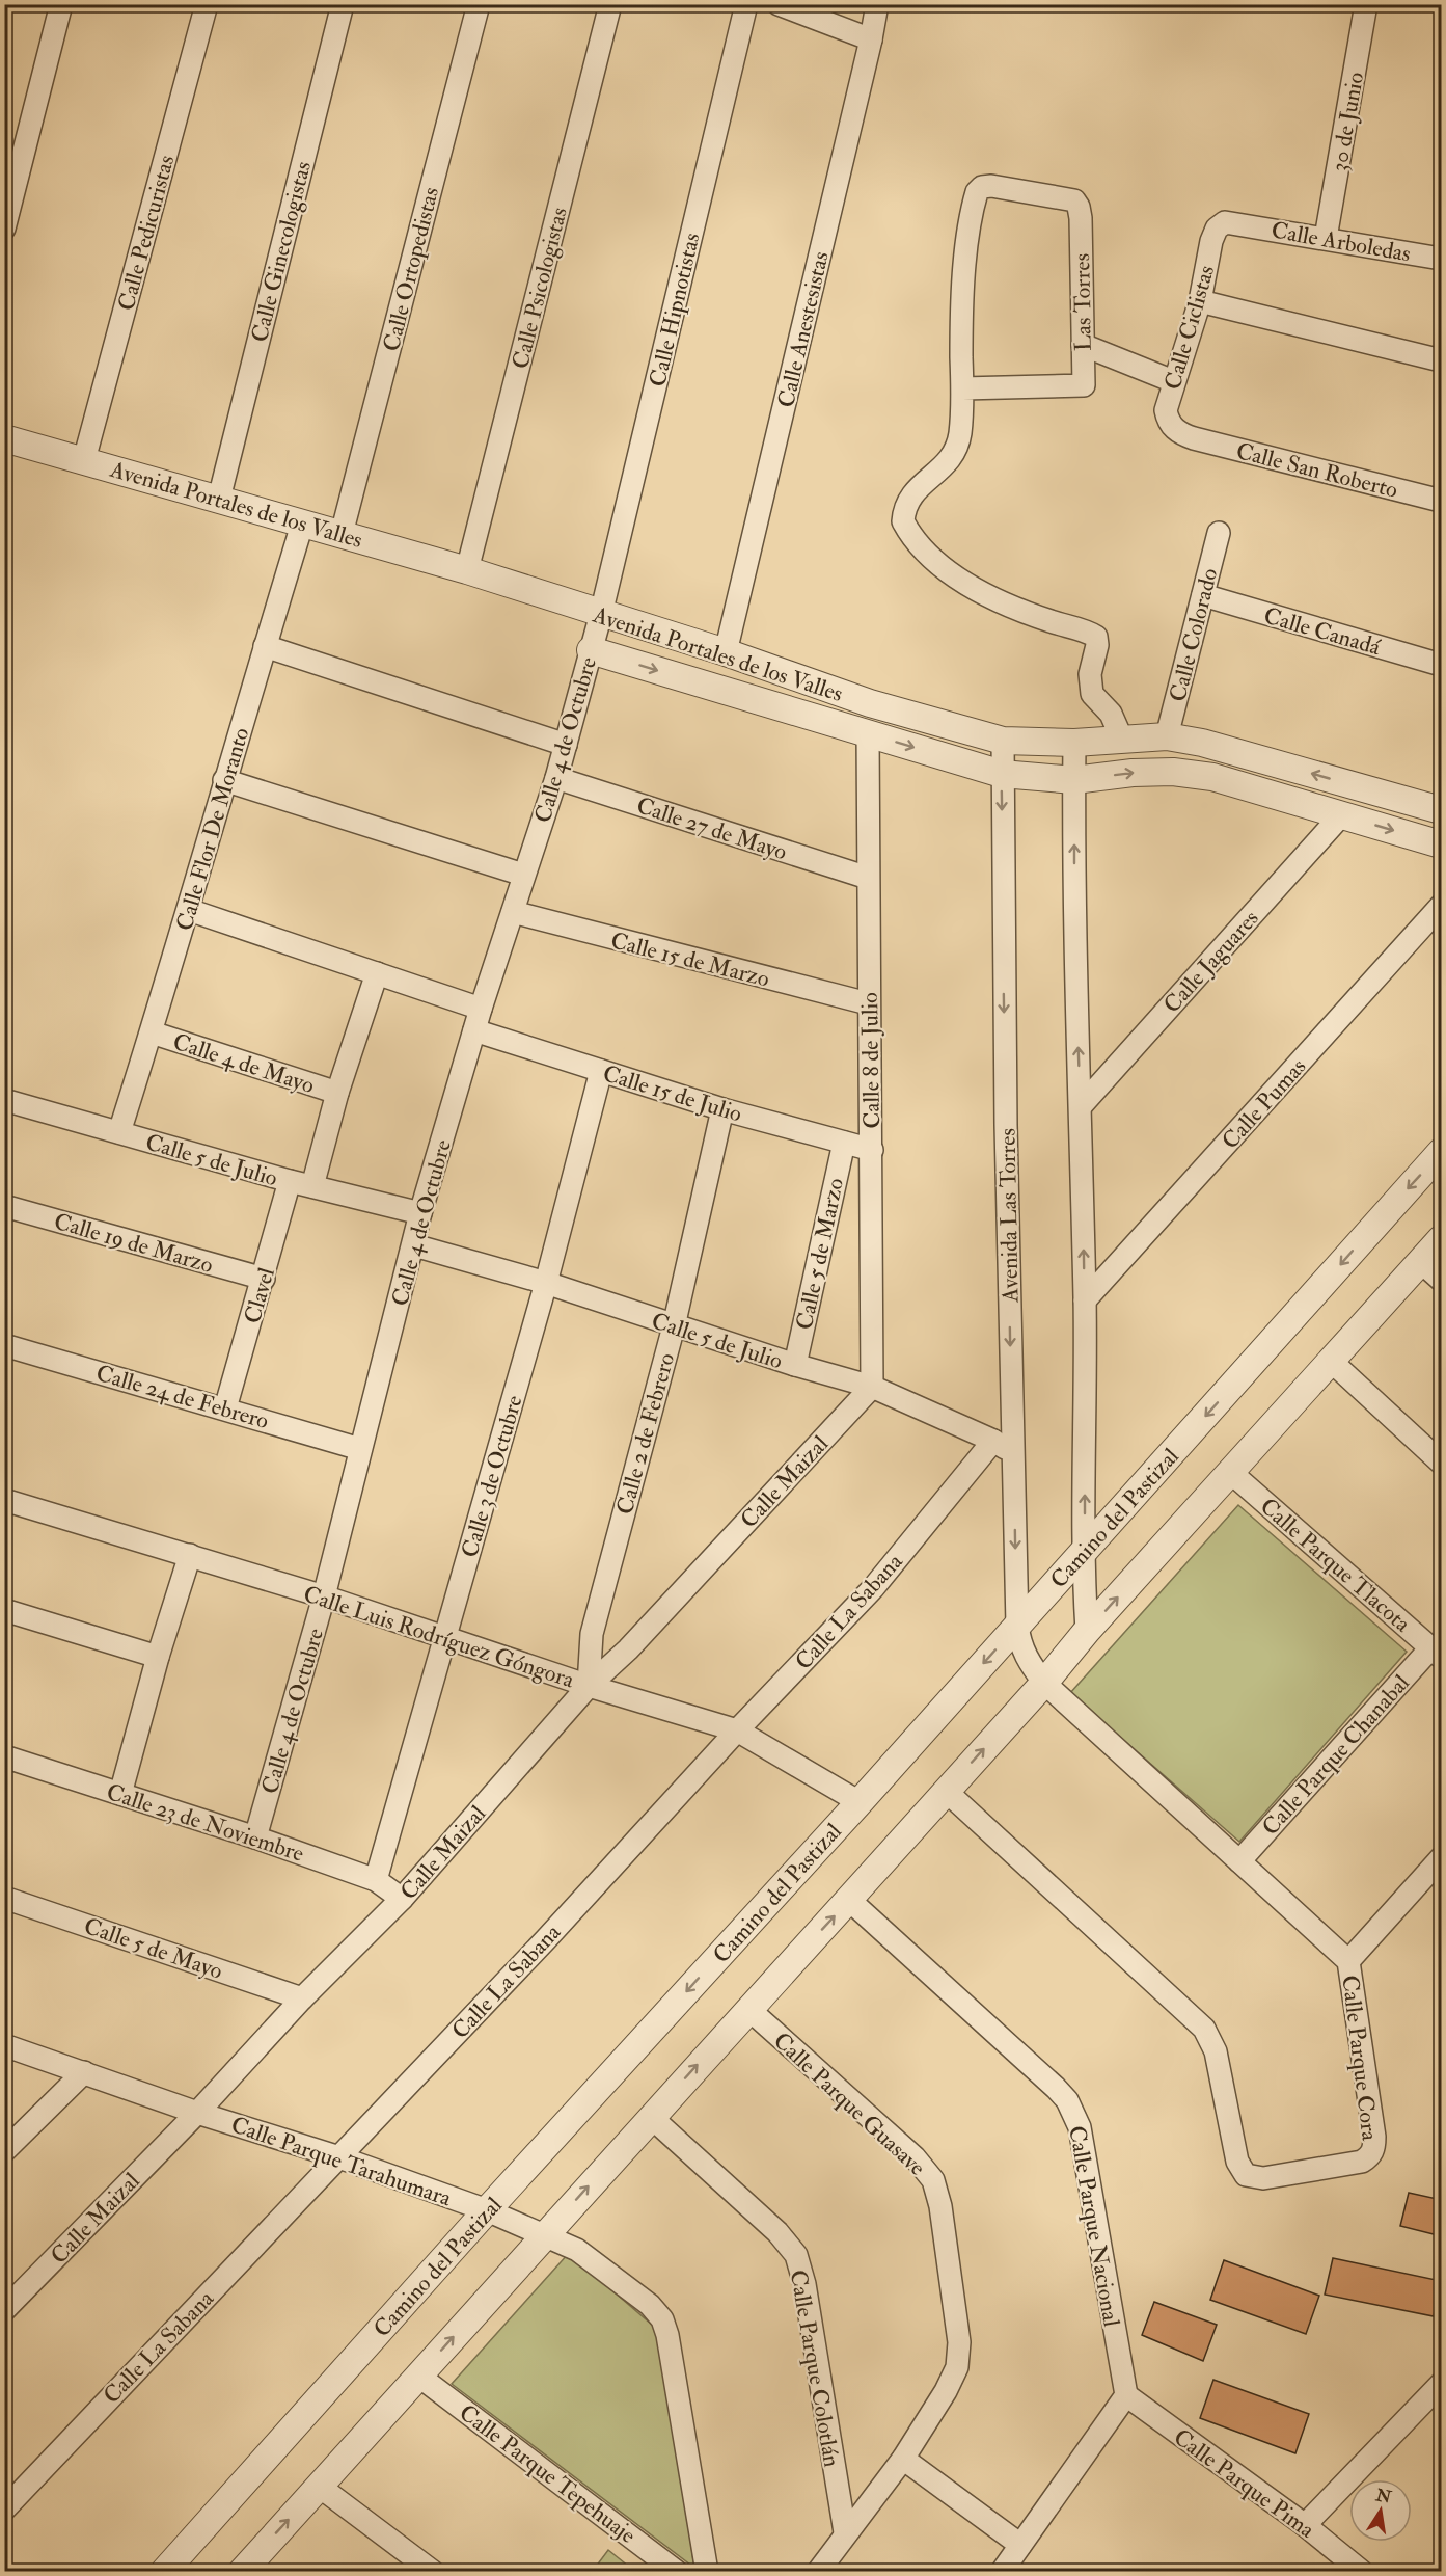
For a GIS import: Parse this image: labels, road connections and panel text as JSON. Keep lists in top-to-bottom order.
{
  "streets": {
    "street": [
      "30 de Junio",
      "Calle Pedicuristas",
      "Calle Arboledas",
      "Calle Ginecologistas",
      "Calle Ortopedistas",
      "Calle Psicologistas",
      "Las Torres",
      "Calle Hipnotistas",
      "Calle Ciclistas",
      "Calle Anestesistas",
      "Calle San Roberto",
      "Avenida Portales de los Valles",
      "Calle Canadá",
      "Calle Colorado",
      "Calle 4 de Octubre",
      "Calle 27 de Mayo",
      "Calle Flor De Moranto",
      "Calle 15 de Marzo",
      "Calle Jaguares",
      "Calle 8 de Julio",
      "Calle 4 de Mayo",
      "Calle 15 de Julio",
      "Calle Pumas",
      "Calle 5 de Julio",
      "Avenida Las Torres",
      "Calle 19 de Marzo",
      "Calle 5 de Marzo",
      "Clavel",
      "Calle 24 de Febrero",
      "Calle 2 de Febrero",
      "Calle 3 de Octubre",
      "Calle Maizal",
      "Camino del Pastizal",
      "Calle Parque Tlacota",
      "Calle La Sabana",
      "Calle Luis Rodríguez Góngora",
      "Calle Parque Chanabal",
      "Calle 23 de Noviembre",
      "Calle 5 de Mayo",
      "Calle Parque Cora",
      "Calle Parque Guasave",
      "Calle Parque Tarahumara",
      "Calle Parque Nacional",
      "Calle Parque Colotlán",
      "Calle Parque Tepehuaje",
      "Calle Parque Pima"
    ]
  },
  "crossings": [
    ["30 de Junio", "Calle Arboledas"],
    ["Calle Pedicuristas", "Avenida Portales de los Valles"],
    ["Calle Arboledas", "Calle Ciclistas"],
    ["Calle Ginecologistas", "Avenida Portales de los Valles"],
    ["Calle Ortopedistas", "Avenida Portales de los Valles"],
    ["Calle Psicologistas", "Avenida Portales de los Valles"],
    ["Calle Hipnotistas", "Avenida Portales de los Valles"],
    ["Calle Hipnotistas", "Calle 4 de Octubre"],
    ["Calle Ciclistas", "Calle San Roberto"],
    ["Calle Anestesistas", "Avenida Portales de los Valles"],
    ["Avenida Portales de los Valles", "Calle Colorado"],
    ["Avenida Portales de los Valles", "Calle 4 de Octubre"],
    ["Avenida Portales de los Valles", "Calle Flor De Moranto"],
    ["Avenida Portales de los Valles", "Calle Jaguares"],
    ["Avenida Portales de los Valles", "Calle 8 de Julio"],
    ["Avenida Portales de los Valles", "Avenida Las Torres"],
    ["Calle Canadá", "Calle Colorado"],
    ["Calle 4 de Octubre", "Calle 27 de Mayo"],
    ["Calle 4 de Octubre", "Calle 15 de Marzo"],
    ["Calle 4 de Octubre", "Calle 15 de Julio"],
    ["Calle 4 de Octubre", "Calle 5 de Julio"],
    ["Calle 4 de Octubre", "Calle 24 de Febrero"],
    ["Calle 4 de Octubre", "Calle Luis Rodríguez Góngora"],
    ["Calle 4 de Octubre", "Calle 23 de Noviembre"],
    ["Calle 27 de Mayo", "Calle 8 de Julio"],
    ["Calle Flor De Moranto", "Calle 4 de Mayo"],
    ["Calle Flor De Moranto", "Calle 5 de Julio"],
    ["Calle 15 de Marzo", "Calle 8 de Julio"],
    ["Calle 8 de Julio", "Calle 15 de Julio"],
    ["Calle 8 de Julio", "Calle 5 de Julio"],
    ["Calle 8 de Julio", "Calle Maizal"],
    ["Calle 15 de Julio", "Calle 5 de Marzo"],
    ["Calle 15 de Julio", "Calle 2 de Febrero"],
    ["Calle 15 de Julio", "Calle 3 de Octubre"],
    ["Calle 5 de Julio", "Avenida Las Torres"],
    ["Calle 5 de Julio", "Calle 5 de Marzo"],
    ["Calle 5 de Julio", "Clavel"],
    ["Calle 5 de Julio", "Calle 2 de Febrero"],
    ["Calle 5 de Julio", "Calle 3 de Octubre"],
    ["Calle 5 de Julio", "Calle Maizal"],
    ["Calle 5 de Julio", "Calle La Sabana"],
    ["Avenida Las Torres", "Camino del Pastizal"],
    ["Avenida Las Torres", "Calle Parque Cora"],
    ["Calle 19 de Marzo", "Clavel"],
    ["Clavel", "Calle 24 de Febrero"],
    ["Calle 2 de Febrero", "Calle Maizal"],
    ["Calle 2 de Febrero", "Calle Luis Rodríguez Góngora"],
    ["Calle 3 de Octubre", "Calle Luis Rodríguez Góngora"],
    ["Calle 3 de Octubre", "Calle 23 de Noviembre"],
    ["Calle Maizal", "Calle Luis Rodríguez Góngora"],
    ["Calle Maizal", "Calle 23 de Noviembre"],
    ["Calle Maizal", "Calle 5 de Mayo"],
    ["Calle Maizal", "Calle Parque Tarahumara"],
    ["Camino del Pastizal", "Calle Luis Rodríguez Góngora"],
    ["Camino del Pastizal", "Calle Parque Tarahumara"],
    ["Calle Parque Tlacota", "Calle Parque Chanabal"],
    ["Calle La Sabana", "Calle Luis Rodríguez Góngora"],
    ["Calle La Sabana", "Calle Parque Tarahumara"],
    ["Calle Parque Chanabal", "Calle Parque Cora"],
    ["Calle Parque Guasave", "Calle Parque Colotlán"],
    ["Calle Parque Nacional", "Calle Parque Pima"]
  ],
  "north": "top"
}
